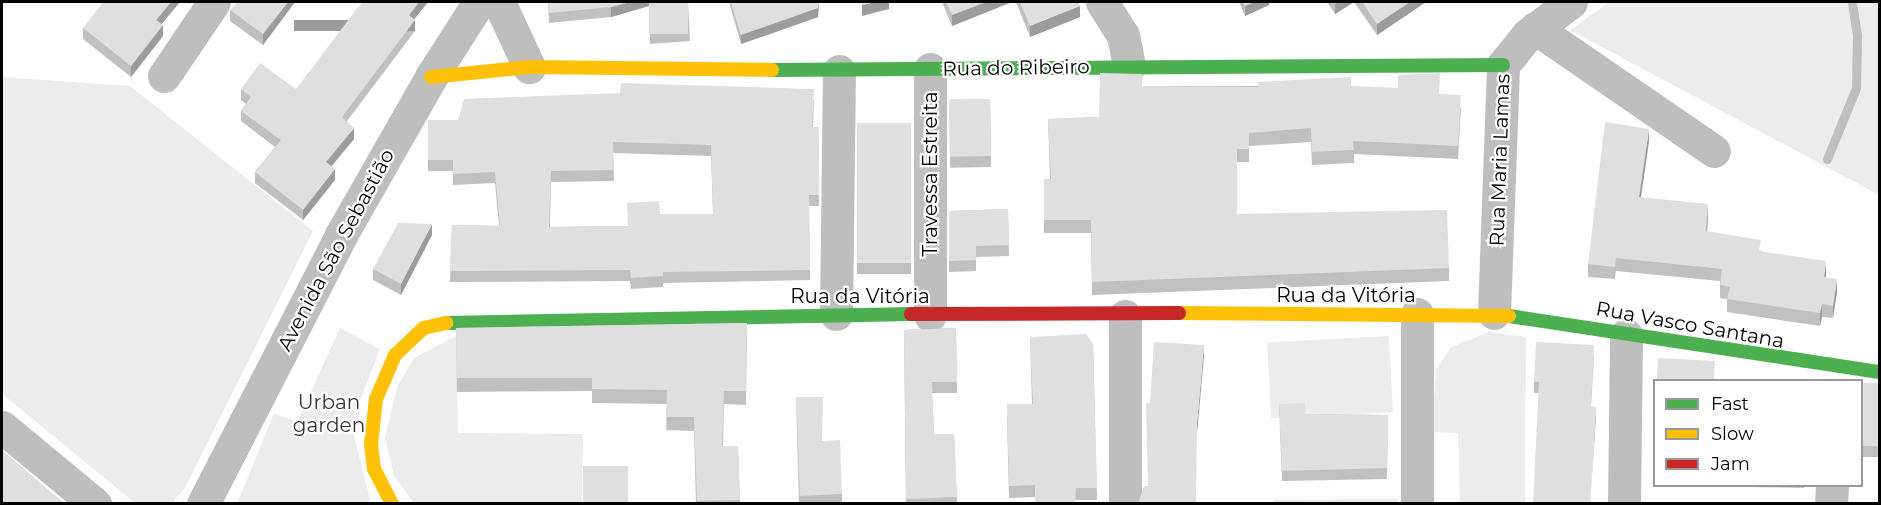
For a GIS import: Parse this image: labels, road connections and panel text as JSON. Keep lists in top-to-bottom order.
{
  "streets": {
    "street": [
      "Rua do Ribeiro",
      "Rua Maria Lamas",
      "Travessa Estreita",
      "Avenida São Sebastião",
      "Rua da Vitória",
      "Rua Vasco Santana"
    ]
  },
  "crossings": [
    ["Rua do Ribeiro", "Rua Maria Lamas"],
    ["Rua do Ribeiro", "Travessa Estreita"],
    ["Rua do Ribeiro", "Avenida São Sebastião"],
    ["Rua Maria Lamas", "Rua da Vitória"],
    ["Rua Maria Lamas", "Rua Vasco Santana"],
    ["Travessa Estreita", "Rua da Vitória"],
    ["Rua da Vitória", "Rua Vasco Santana"]
  ],
  "parks": ["Urban garden"],
  "legend": ["Fast", "Slow", "Jam"]
}
